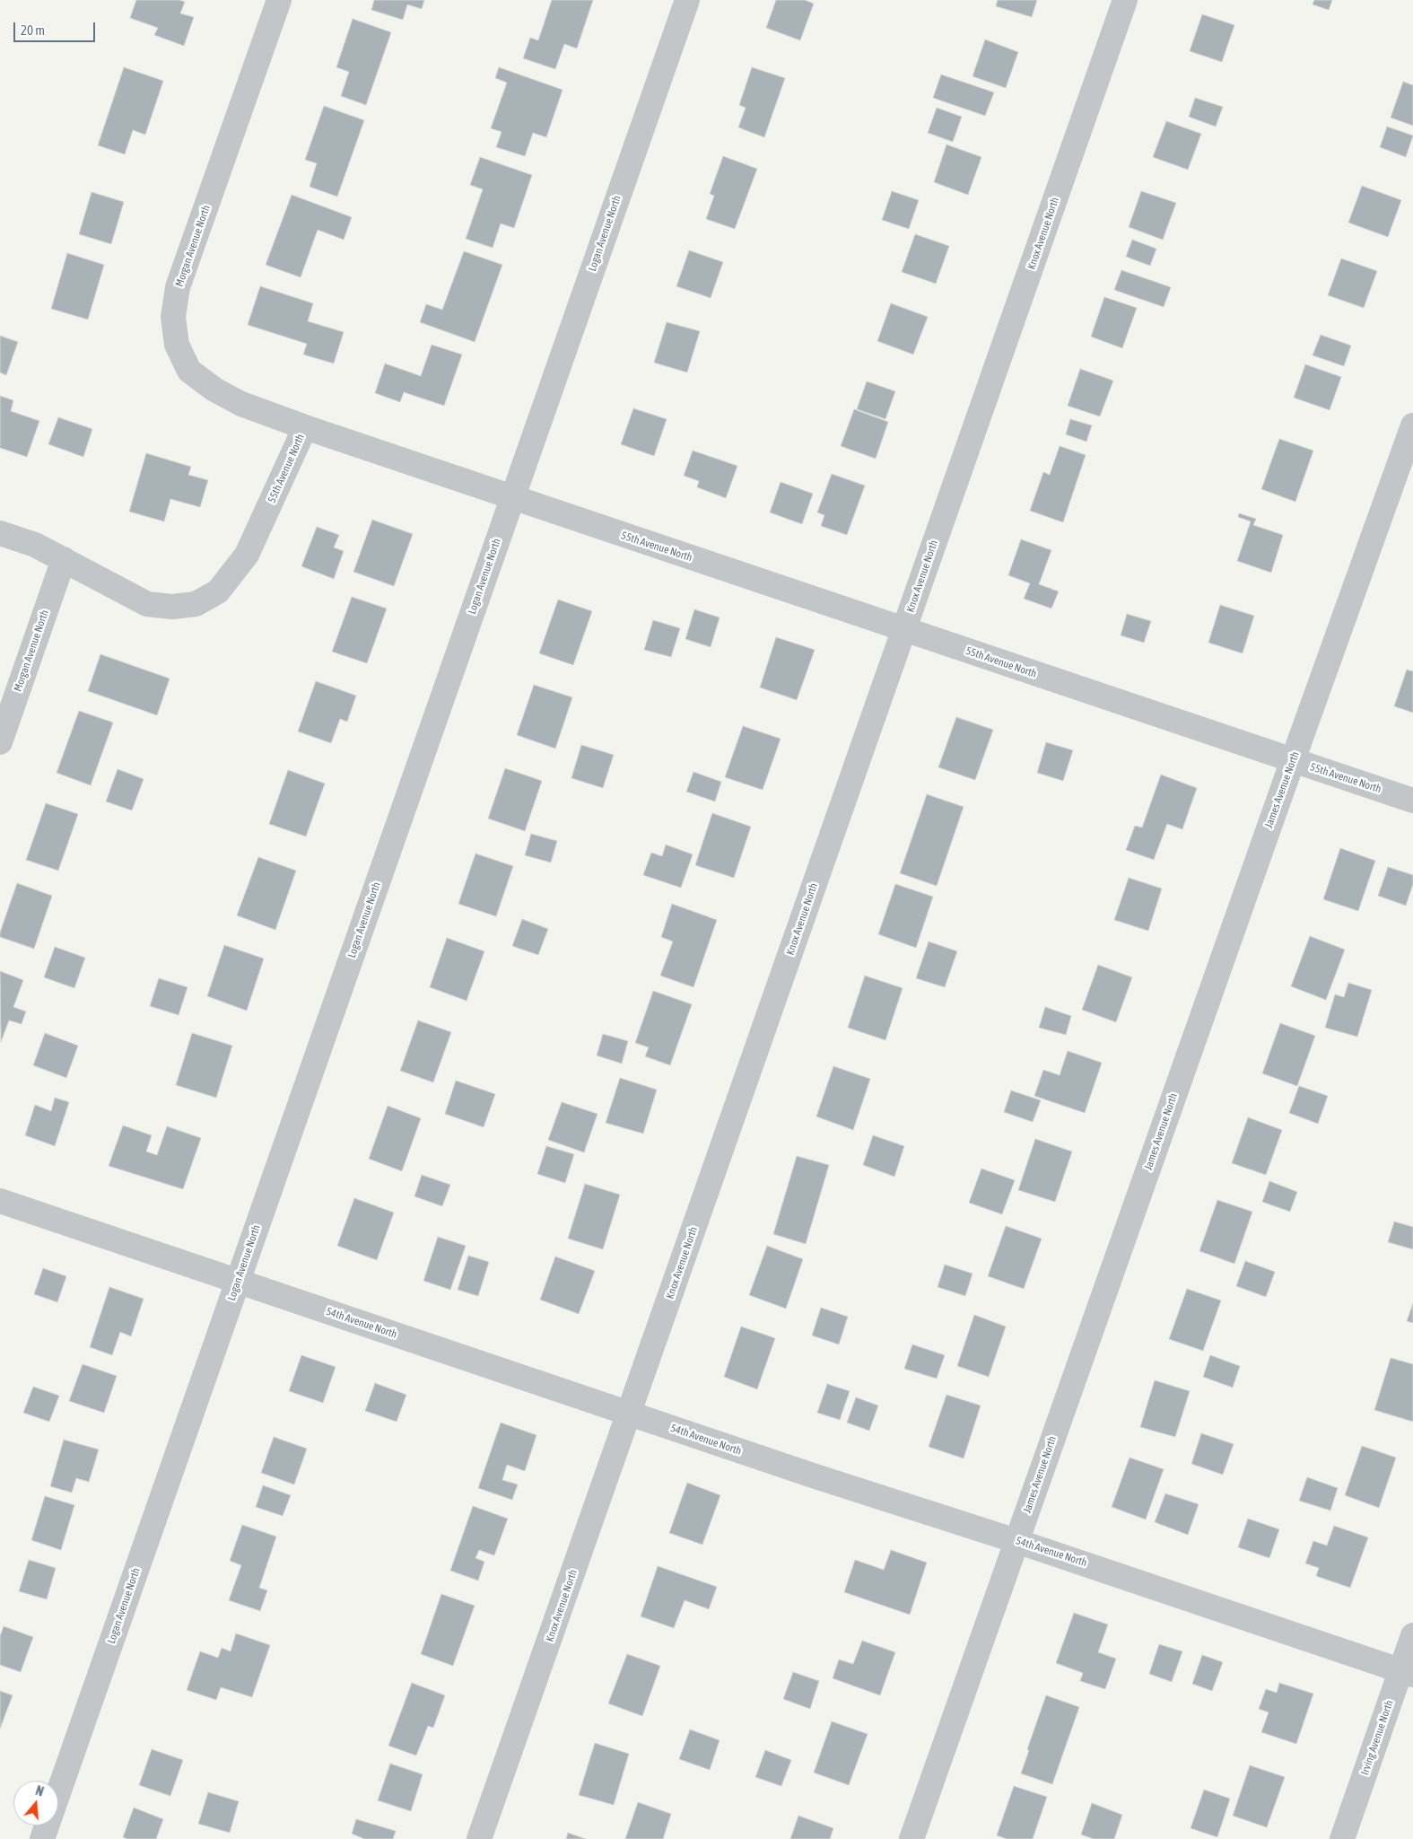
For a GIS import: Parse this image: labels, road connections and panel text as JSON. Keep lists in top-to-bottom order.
{
  "streets": {
    "street": [
      "Logan Avenue North",
      "Knox Avenue North",
      "Morgan Avenue North",
      "55th Avenue North",
      "James Avenue North",
      "54th Avenue North",
      "Irving Avenue North"
    ]
  },
  "crossings": [
    ["Logan Avenue North", "55th Avenue North"],
    ["Logan Avenue North", "54th Avenue North"],
    ["Knox Avenue North", "55th Avenue North"],
    ["Knox Avenue North", "54th Avenue North"],
    ["Morgan Avenue North", "55th Avenue North"],
    ["55th Avenue North", "James Avenue North"],
    ["James Avenue North", "54th Avenue North"],
    ["54th Avenue North", "Irving Avenue North"]
  ],
  "scale_bar": "20 m",
  "north": "top"
}
